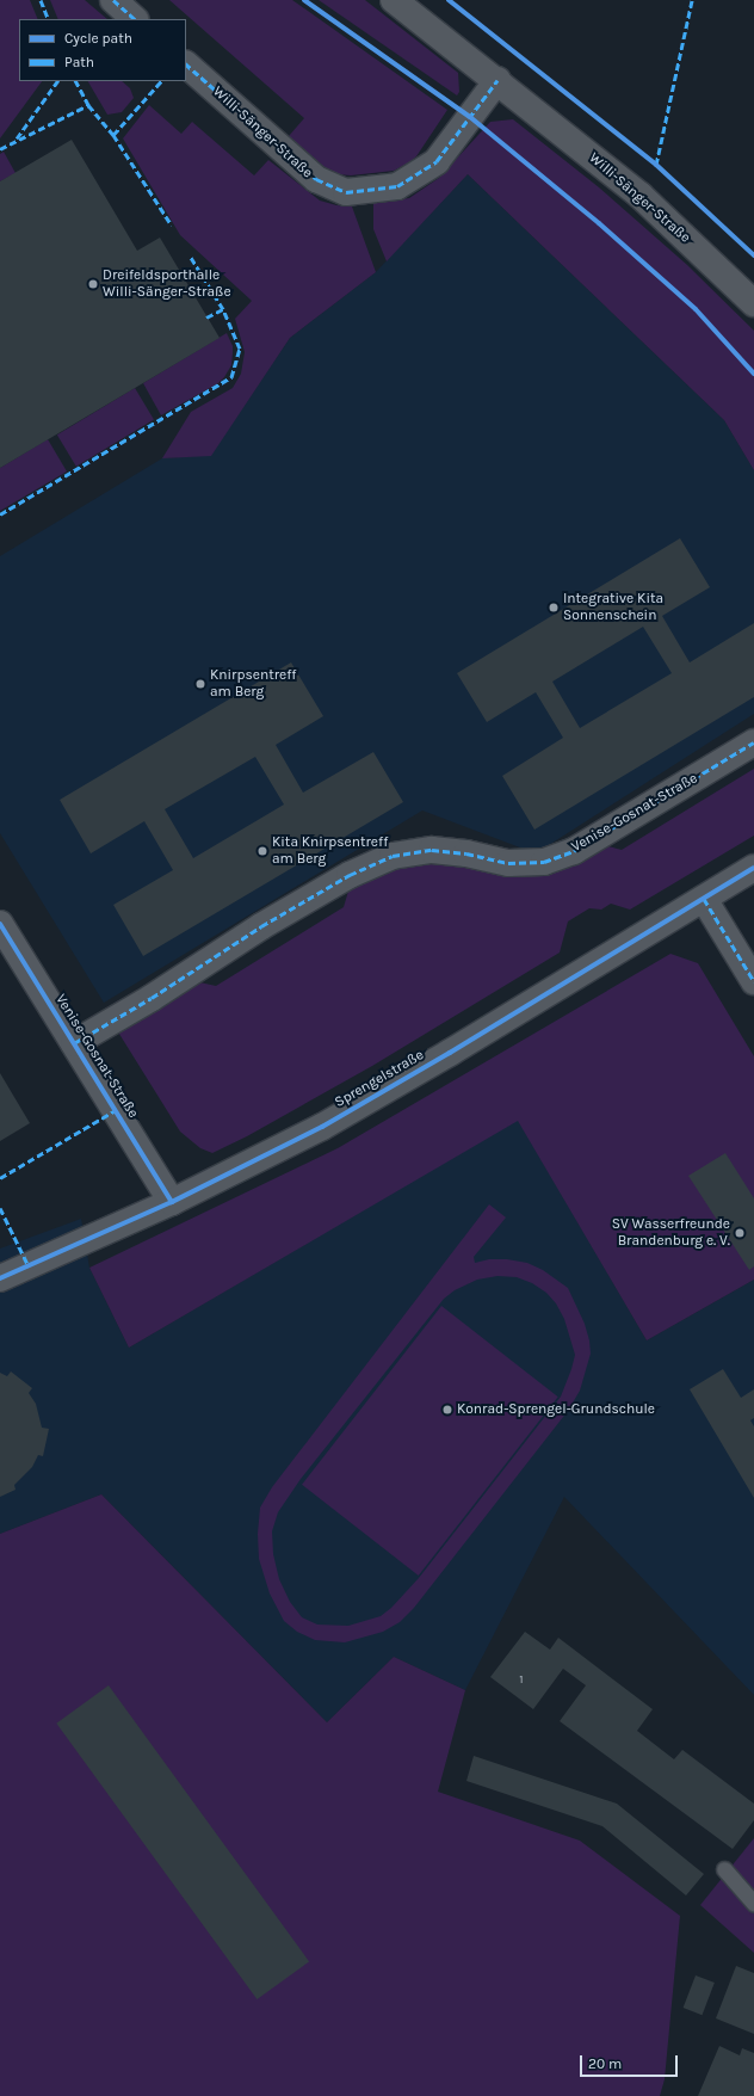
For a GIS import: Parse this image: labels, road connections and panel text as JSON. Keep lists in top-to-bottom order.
{
  "streets": {
    "street": ["Willi-Sänger-Straße", "Venise-Gosnat-Straße", "Sprengelstraße"]
  },
  "crossings": [
    ["Venise-Gosnat-Straße", "Sprengelstraße"]
  ],
  "places": [
    "Dreifeldsporthalle Willi-Sänger-Straße",
    "Integrative Kita Sonnenschein",
    "Knirpsentreff am Berg",
    "Kita Knirpsentreff am Berg",
    "SV Wasserfreunde Brandenburg e. V.",
    "Konrad-Sprengel-Grundschule"
  ],
  "house_numbers": ["1"],
  "legend": ["Cycle path", "Path"],
  "scale_bar": "20 m"
}
